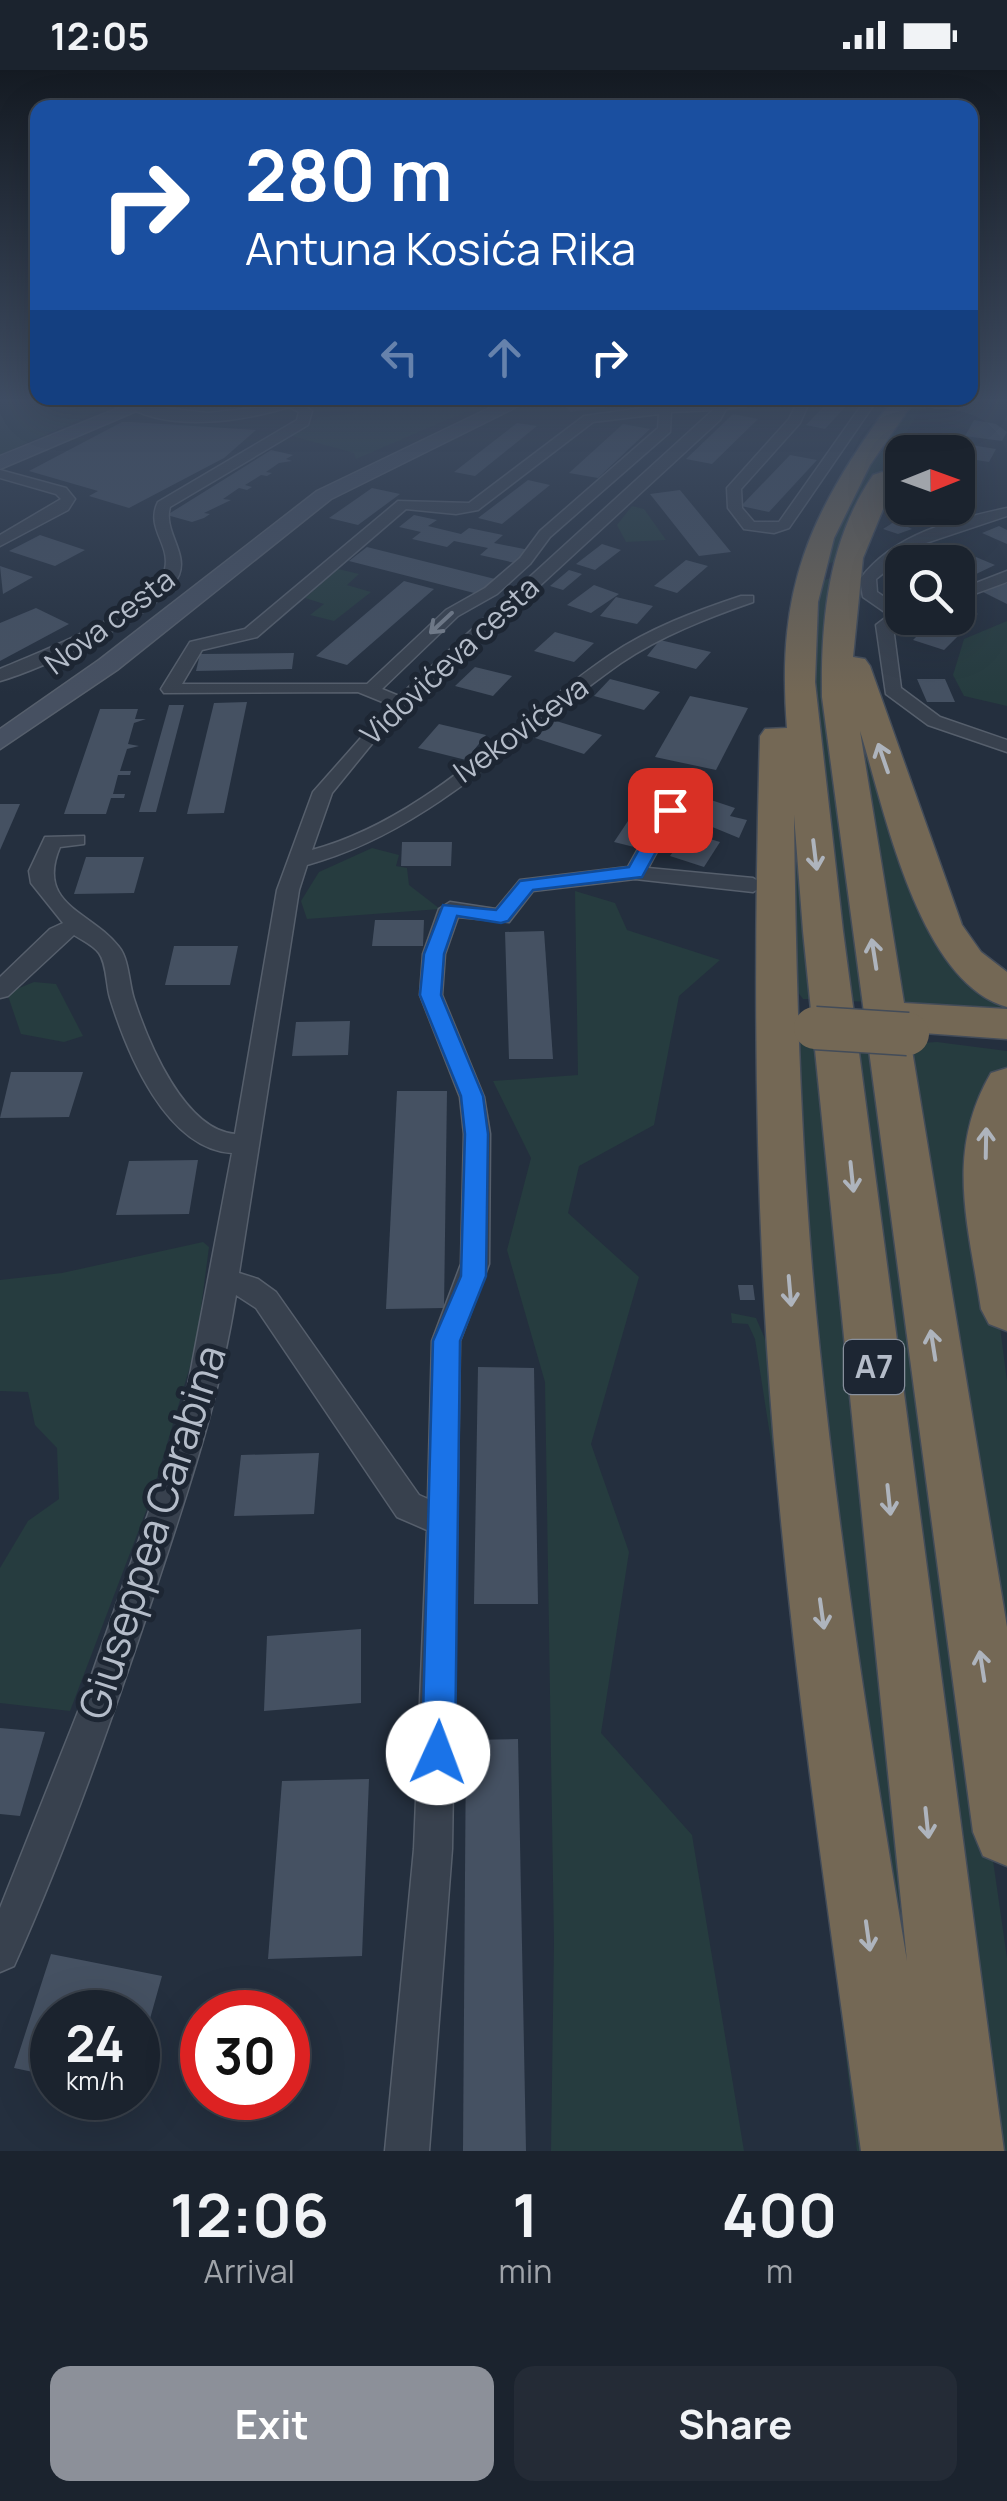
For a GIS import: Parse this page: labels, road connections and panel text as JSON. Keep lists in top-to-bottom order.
{
  "streets": {
    "highway": ["A7"],
    "street": [
      "Nova cesta",
      "Vidovićeva cesta",
      "Ivekovićeva",
      "Giuseppea Carabina"
    ]
  },
  "crossings": [
    ["Vidovićeva cesta", "Ivekovićeva"],
    ["Vidovićeva cesta", "Giuseppea Carabina"],
    ["Ivekovićeva", "Giuseppea Carabina"]
  ],
  "north": "right",
  "page": {
    "status": "12:05",
    "turn": ["280 m", "Antuna Kosića Rika"],
    "speed": "24 km/h",
    "limit": "30",
    "eta": [
      "12:06",
      "Arrival",
      "1",
      "min",
      "400",
      "m"
    ],
    "buttons": ["Exit", "Share"]
  }
}
